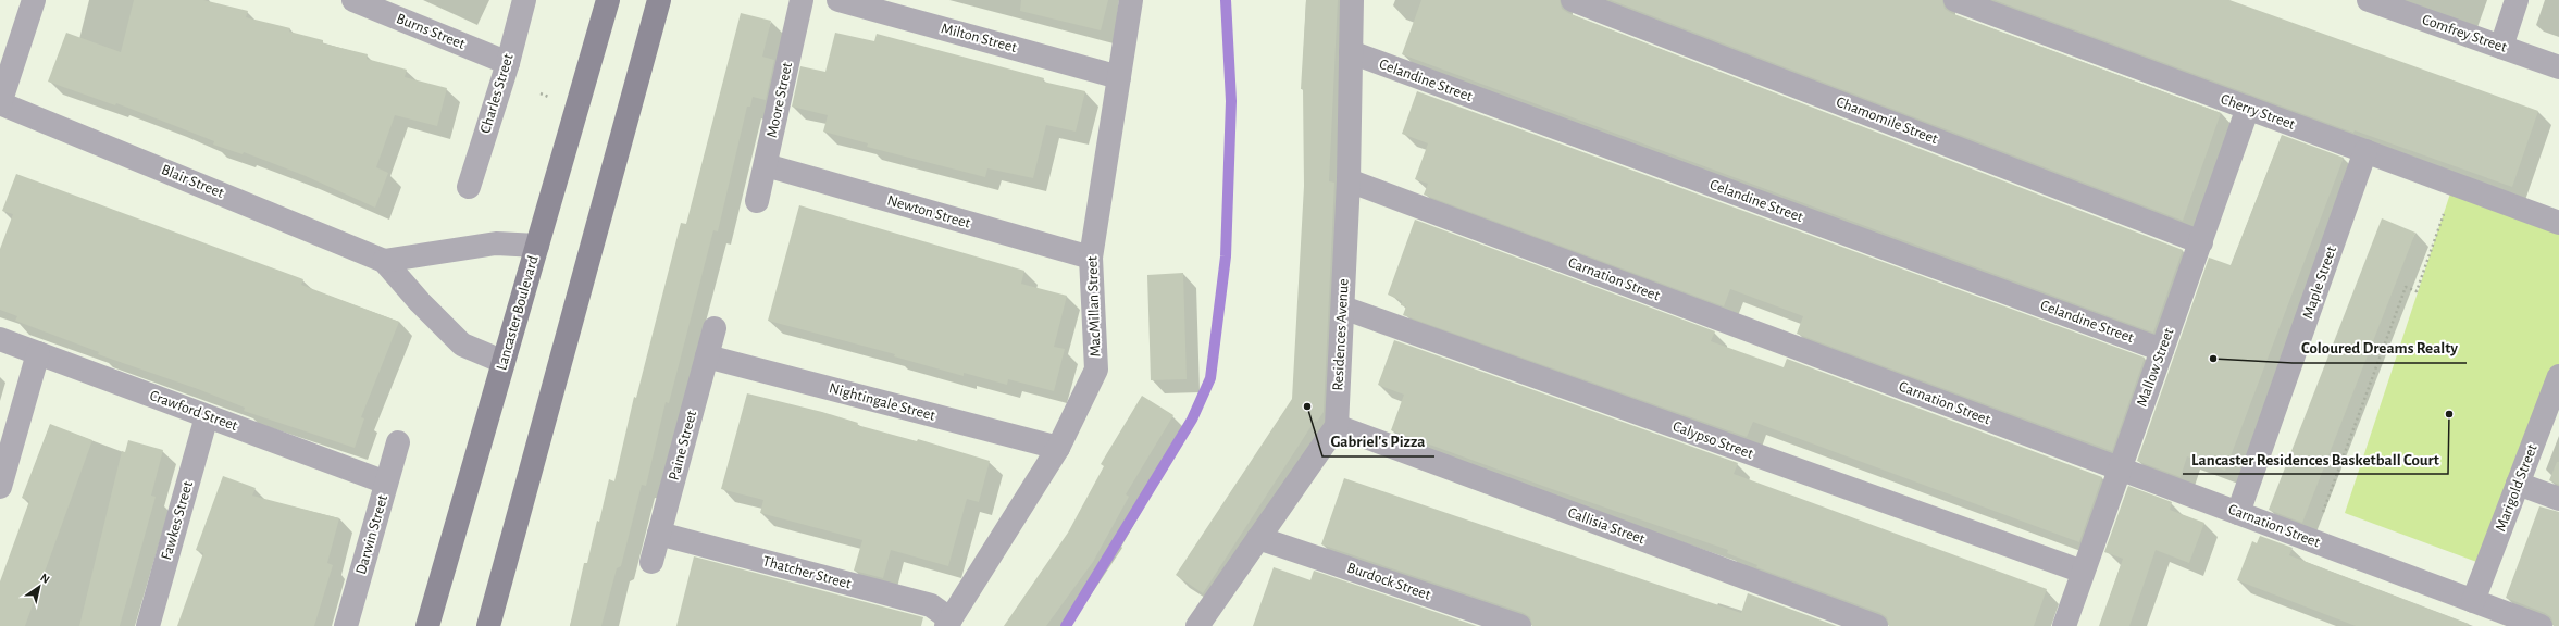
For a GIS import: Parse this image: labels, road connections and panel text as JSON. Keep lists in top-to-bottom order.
{
  "streets": {
    "main road": ["Lancaster Boulevard"],
    "street": [
      "Burns Street",
      "Comfrey Street",
      "Milton Street",
      "Celandine Street",
      "Charles Street",
      "Moore Street",
      "Cherry Street",
      "Chamomile Street",
      "Blair Street",
      "Newton Street",
      "Carnation Street",
      "Maple Street",
      "MacMillan Street",
      "Residences Avenue",
      "Mallow Street",
      "Nightingale Street",
      "Crawford Street",
      "Calypso Street",
      "Paine Street",
      "Marigold Street",
      "Fawkes Street",
      "Callisia Street",
      "Darwin Street",
      "Thatcher Street",
      "Burdock Street"
    ]
  },
  "crossings": [
    ["Burns Street", "Charles Street"],
    ["Milton Street", "MacMillan Street"],
    ["Celandine Street", "Residences Avenue"],
    ["Celandine Street", "Mallow Street"],
    ["Moore Street", "Newton Street"],
    ["Cherry Street", "Maple Street"],
    ["Cherry Street", "Mallow Street"],
    ["Chamomile Street", "Mallow Street"],
    ["Blair Street", "Lancaster Boulevard"],
    ["Newton Street", "MacMillan Street"],
    ["Carnation Street", "Maple Street"],
    ["Carnation Street", "Residences Avenue"],
    ["Carnation Street", "Mallow Street"],
    ["Carnation Street", "Marigold Street"],
    ["MacMillan Street", "Nightingale Street"],
    ["MacMillan Street", "Thatcher Street"],
    ["Residences Avenue", "Calypso Street"],
    ["Residences Avenue", "Callisia Street"],
    ["Mallow Street", "Calypso Street"],
    ["Nightingale Street", "Paine Street"],
    ["Crawford Street", "Fawkes Street"],
    ["Crawford Street", "Darwin Street"],
    ["Paine Street", "Thatcher Street"]
  ],
  "places": ["Coloured Dreams Realty", "Gabriel's Pizza", "Lancaster Residences Basketball Court"],
  "north": "top right"
}
